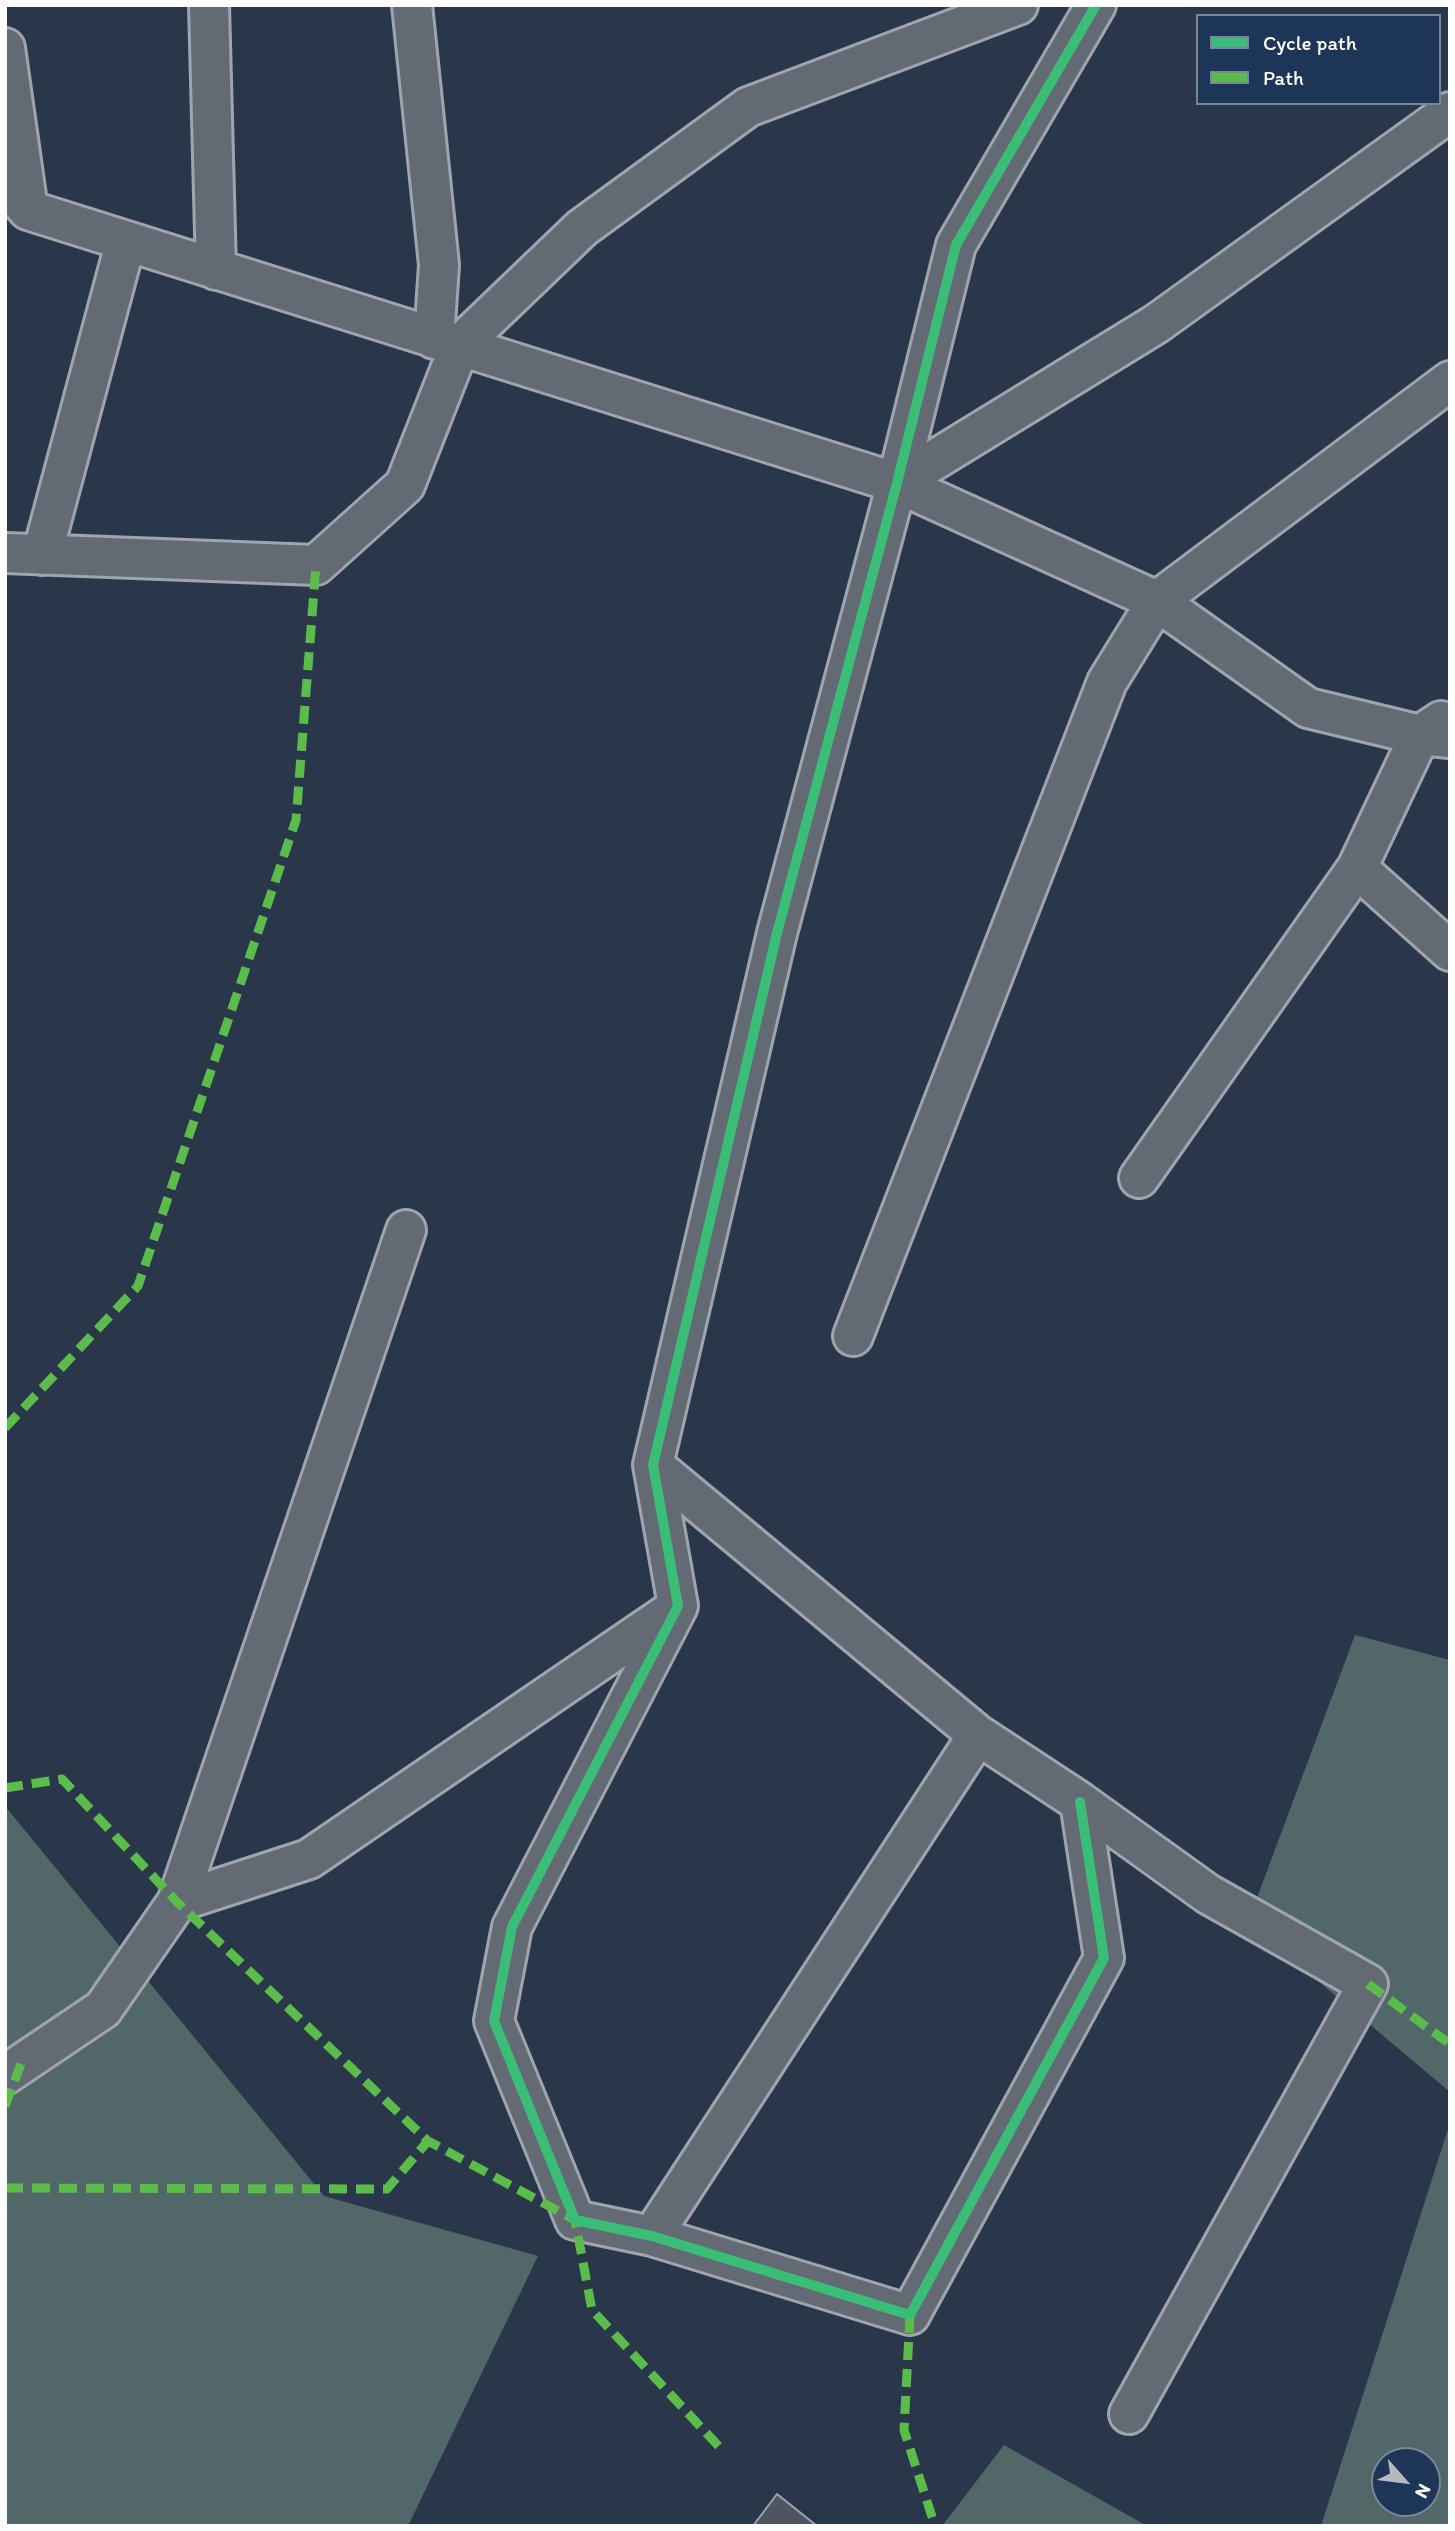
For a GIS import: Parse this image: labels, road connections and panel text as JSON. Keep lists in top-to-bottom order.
{
  "legend": ["Cycle path", "Path"],
  "north": "bottom right"
}
